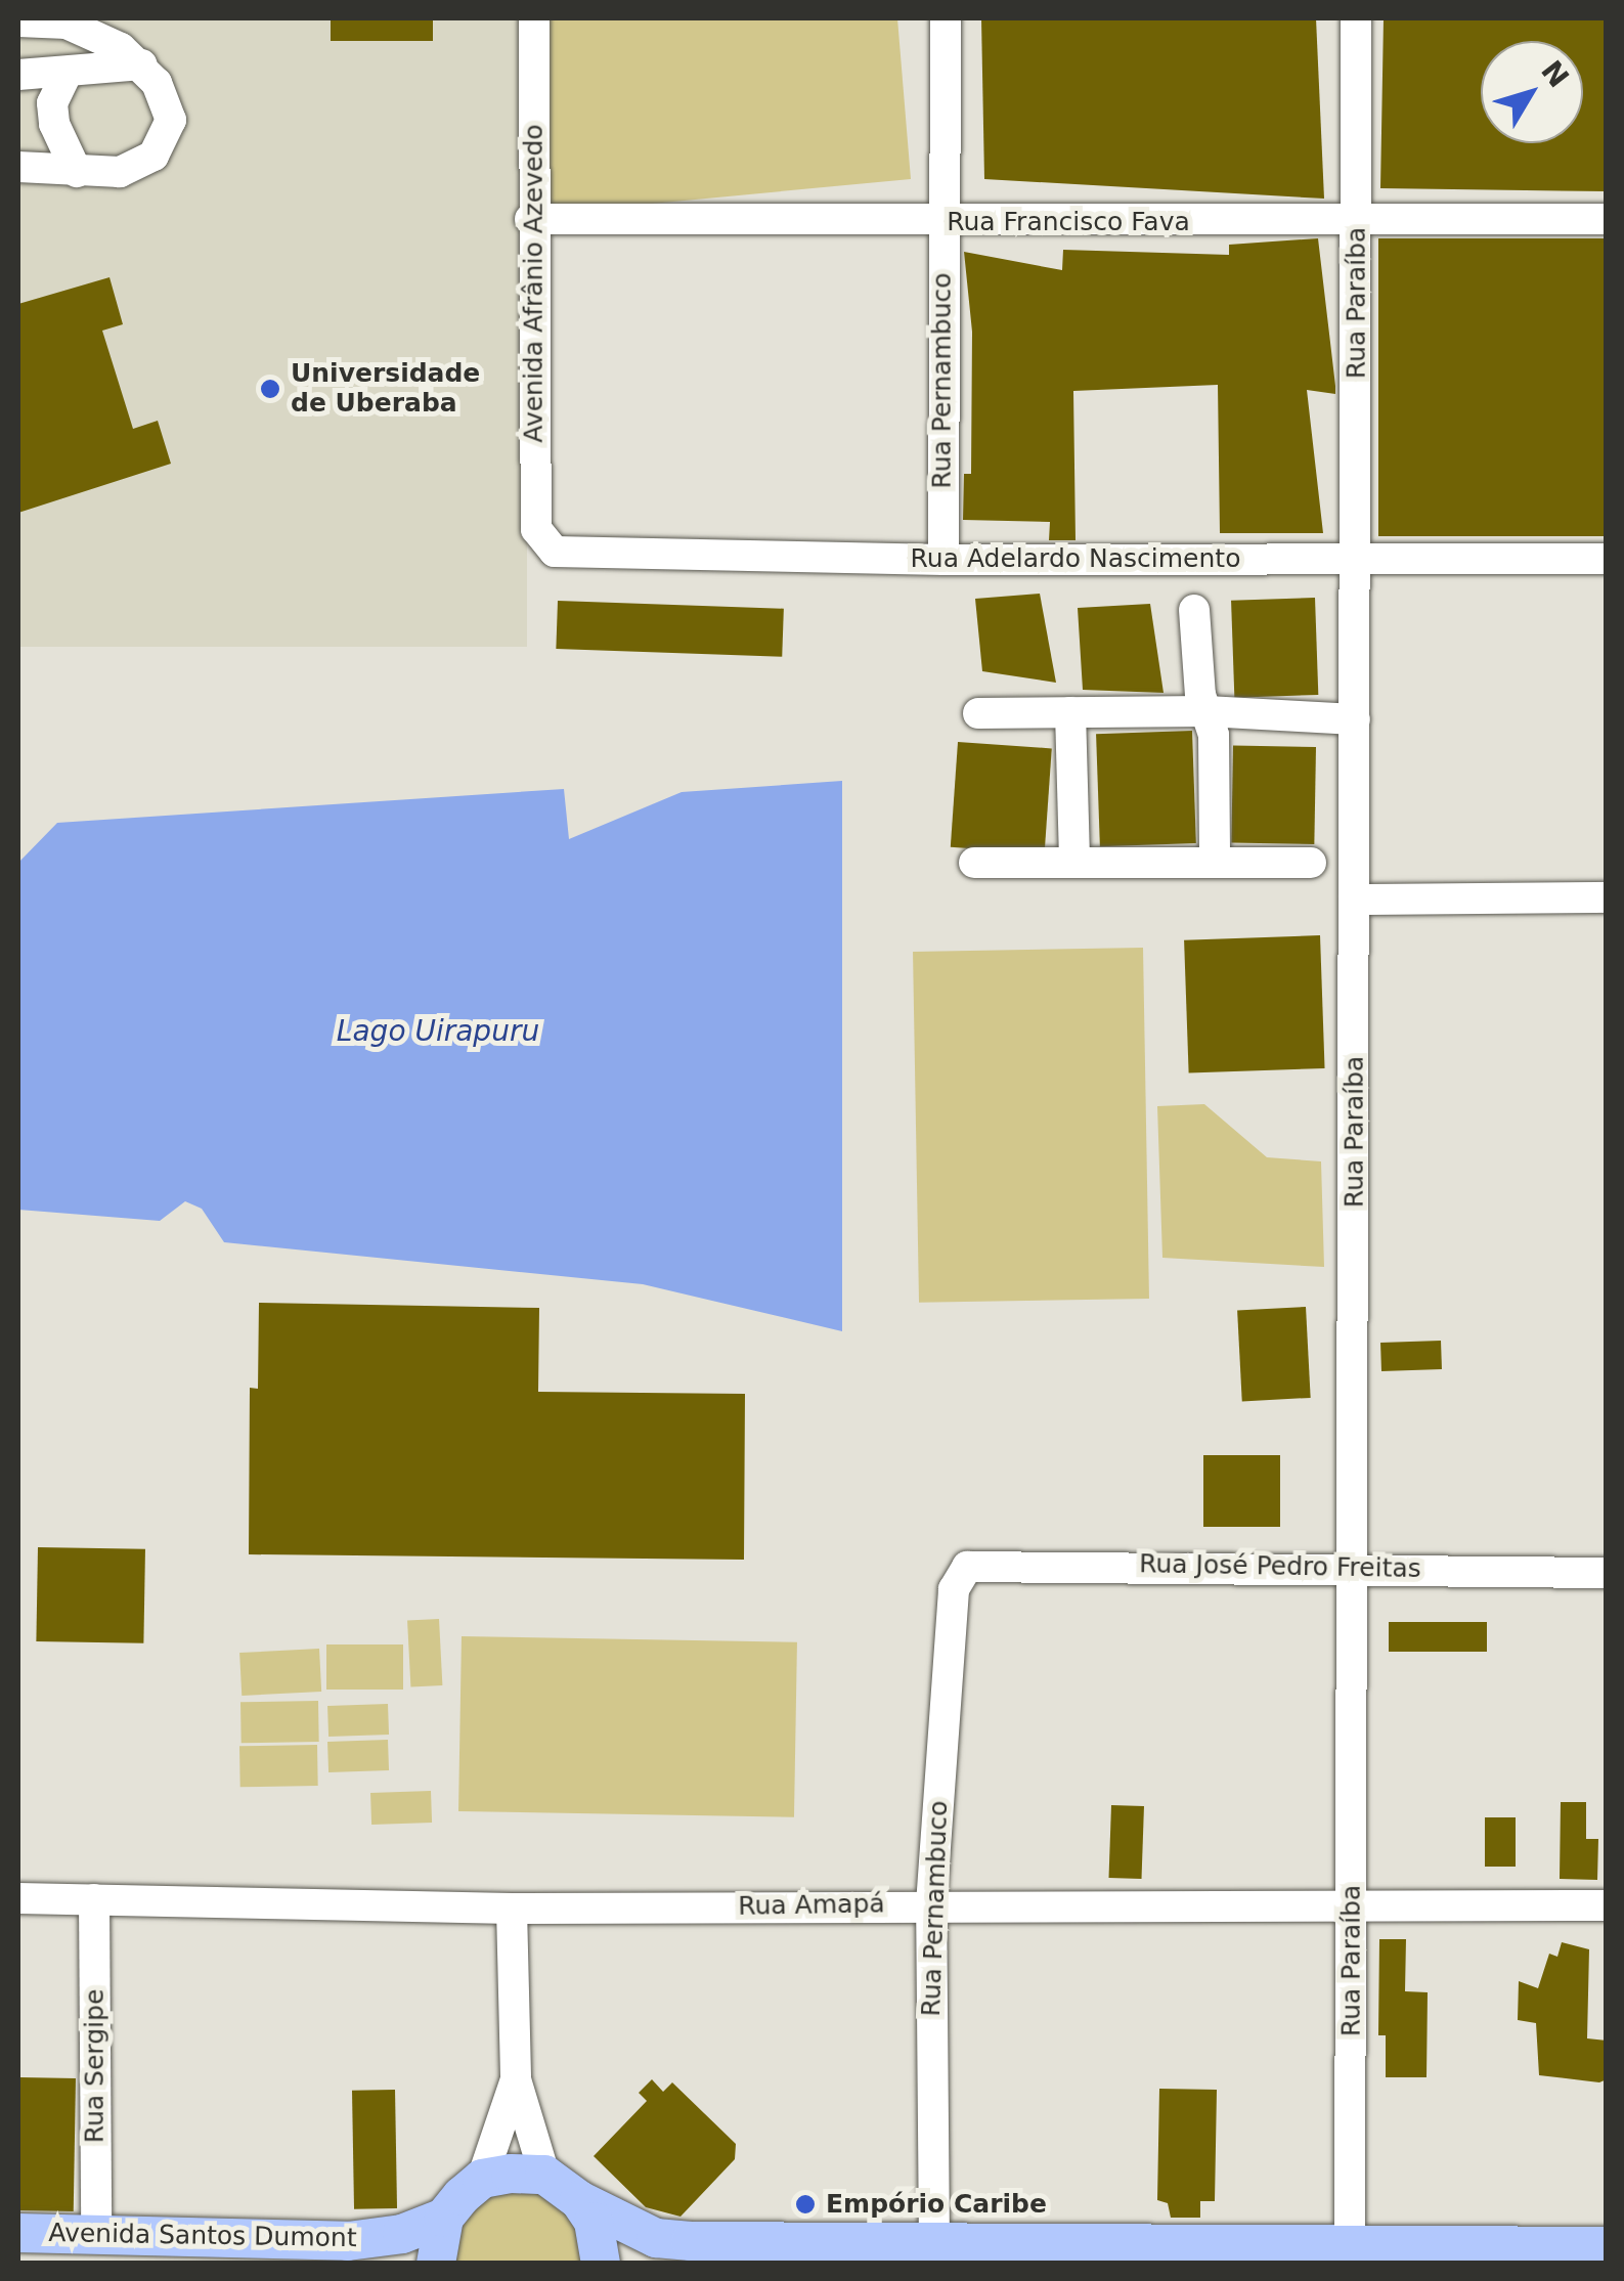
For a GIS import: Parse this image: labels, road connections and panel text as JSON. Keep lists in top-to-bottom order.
{
  "streets": {
    "main road": ["Avenida Santos Dumont"],
    "street": [
      "Rua Francisco Fava",
      "Avenida Afrânio Azevedo",
      "Rua Paraíba",
      "Rua Pernambuco",
      "Rua Adelardo Nascimento",
      "Rua José Pedro Freitas",
      "Rua Amapá",
      "Rua Sergipe"
    ]
  },
  "crossings": [
    ["Rua Francisco Fava", "Avenida Afrânio Azevedo"],
    ["Rua Francisco Fava", "Rua Paraíba"],
    ["Rua Francisco Fava", "Rua Pernambuco"],
    ["Avenida Afrânio Azevedo", "Rua Adelardo Nascimento"],
    ["Rua Paraíba", "Rua Adelardo Nascimento"],
    ["Rua Paraíba", "Rua José Pedro Freitas"],
    ["Rua Paraíba", "Rua Amapá"],
    ["Rua Pernambuco", "Rua Adelardo Nascimento"],
    ["Rua Pernambuco", "Rua José Pedro Freitas"],
    ["Rua Pernambuco", "Rua Amapá"],
    ["Rua Amapá", "Rua Sergipe"],
    ["Rua Sergipe", "Avenida Santos Dumont"]
  ],
  "water": ["Lago Uirapuru"],
  "places": ["Universidade de Uberaba", "Empório Caribe"],
  "north": "top right"
}
